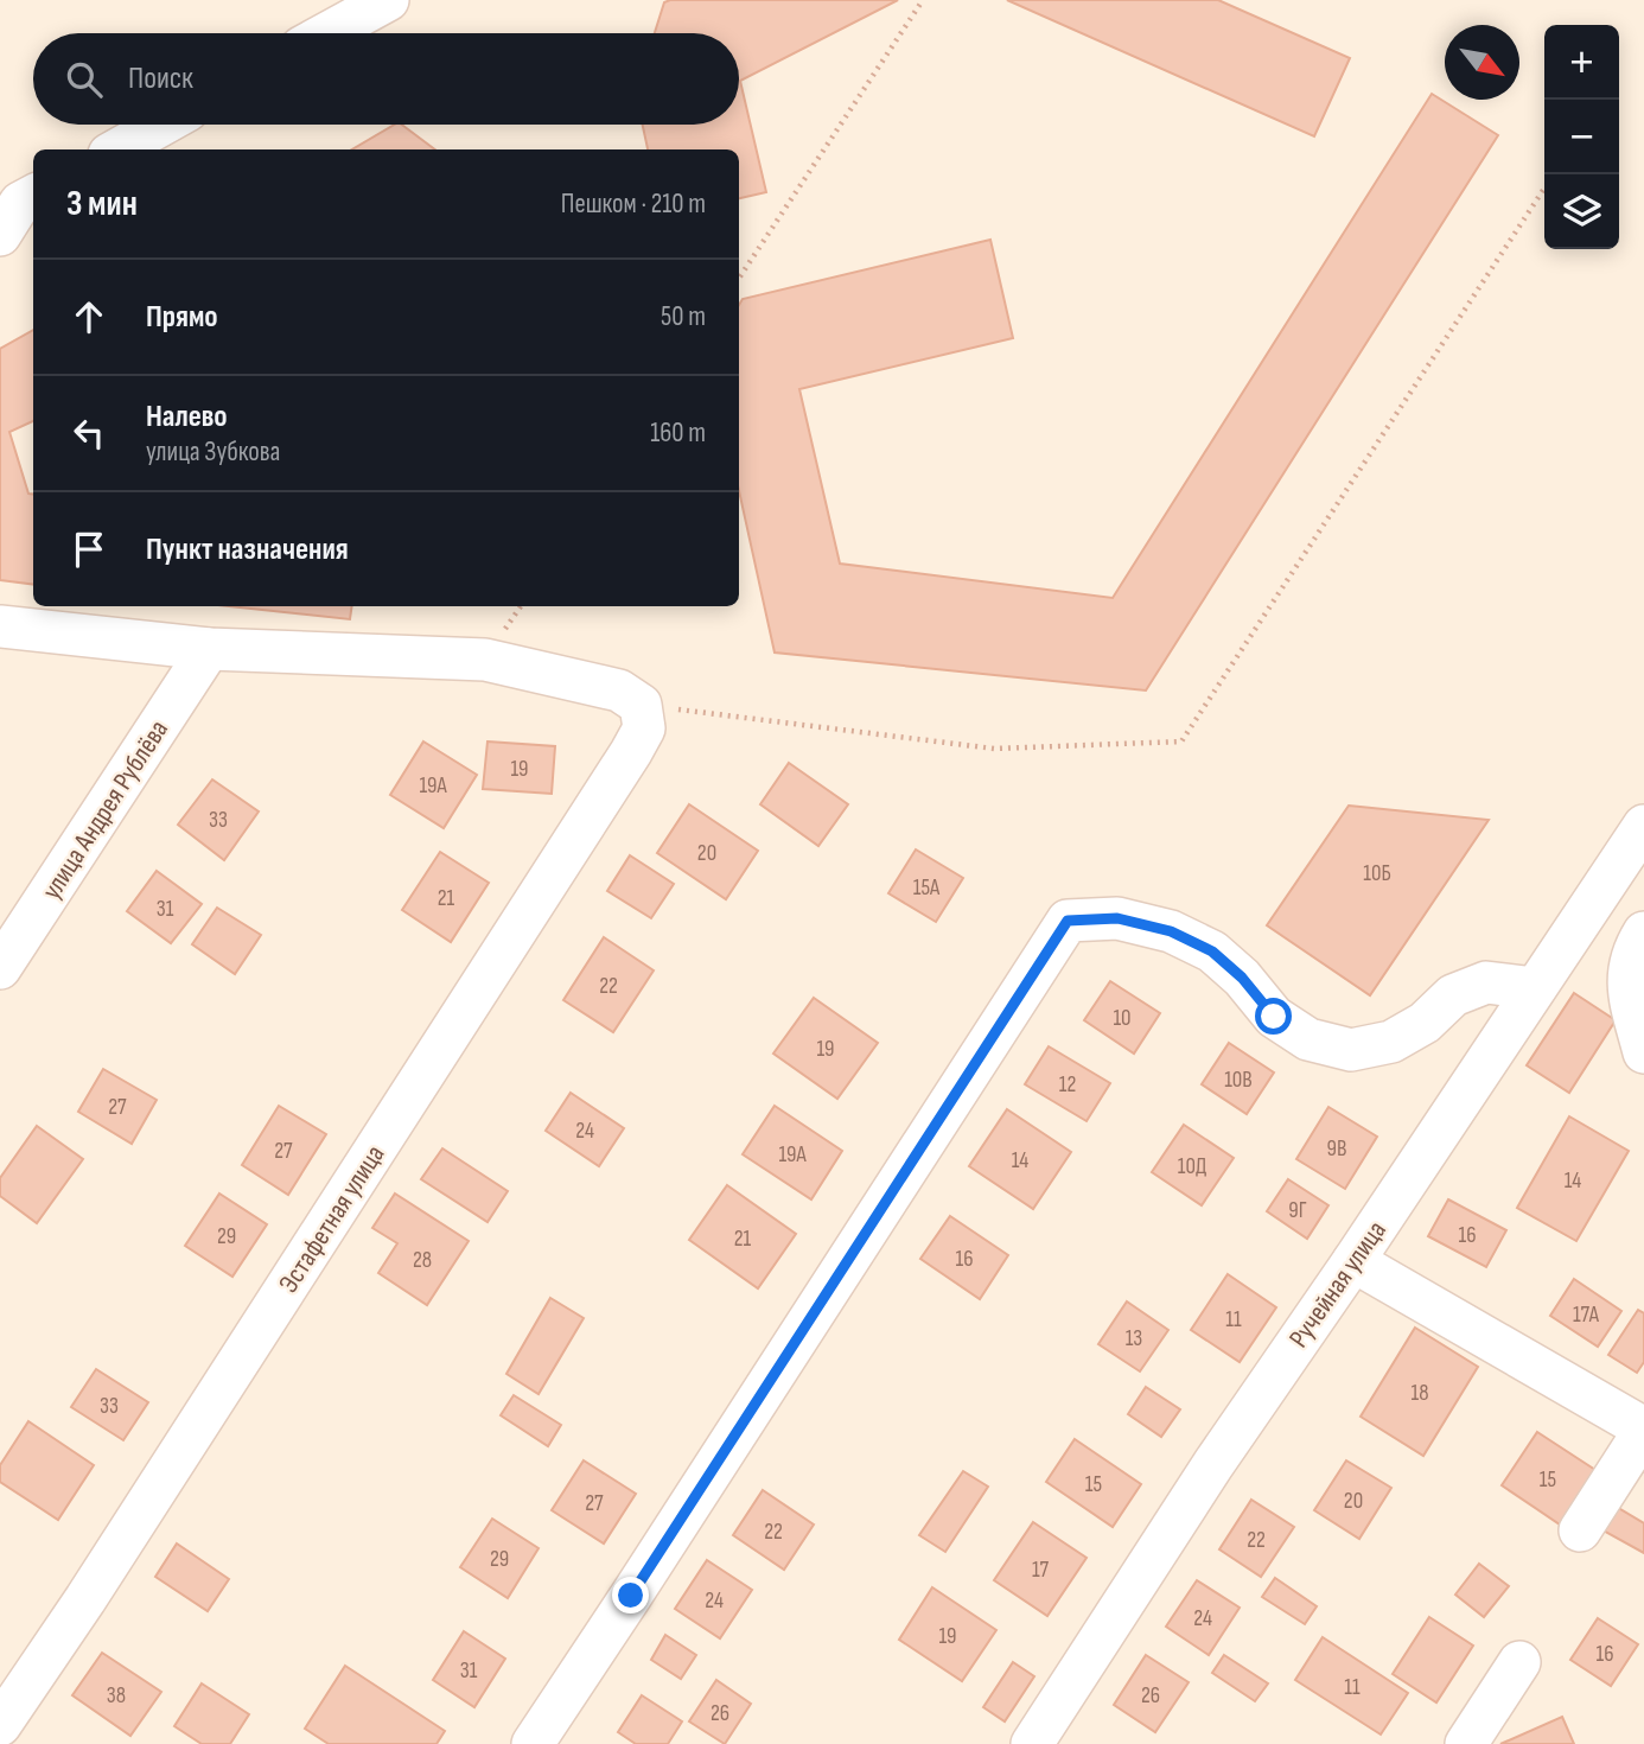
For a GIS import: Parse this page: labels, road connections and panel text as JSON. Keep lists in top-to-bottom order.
{
  "streets": {
    "street": ["улица Андрея Рублёва", "Эстафетная улица", "Ручейная улица"]
  },
  "house_numbers": [
    "19",
    "19А",
    "33",
    "20",
    "10Б",
    "15А",
    "21",
    "31",
    "22",
    "10",
    "19",
    "10В",
    "12",
    "27",
    "24",
    "9В",
    "27",
    "19А",
    "14",
    "10Д",
    "14",
    "9Г",
    "16",
    "29",
    "21",
    "16",
    "28",
    "17А",
    "11",
    "13",
    "18",
    "33",
    "15",
    "15",
    "20",
    "27",
    "22",
    "22",
    "29",
    "17",
    "24",
    "24",
    "19",
    "16",
    "31",
    "11",
    "38",
    "26",
    "26"
  ],
  "north": "bottom right",
  "page": {
    "map_buttons": ["+", "−"],
    "search": "Поиск",
    "heading": ["3 мин", "Пешком · 210 m"],
    "list": [
      ["Прямо", "50 m"],
      ["Налево", "улица Зубкова", "160 m"],
      "Пункт назначения"
    ]
  }
}
